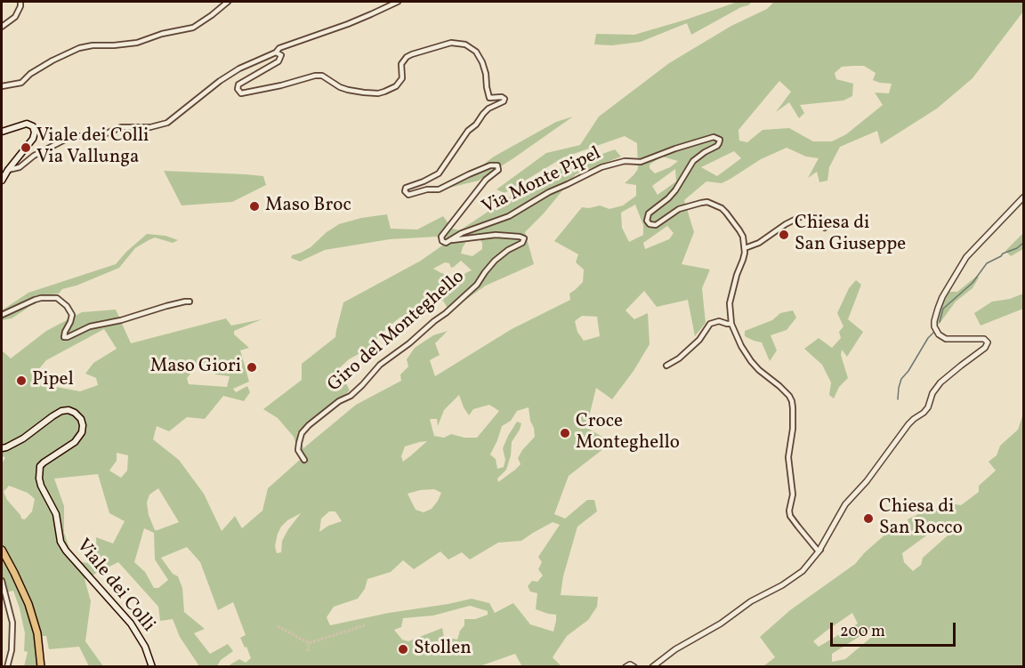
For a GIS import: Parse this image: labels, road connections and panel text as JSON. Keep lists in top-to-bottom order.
{
  "streets": {
    "main road": ["Viale dei Colli"],
    "street": ["Via Monte Pipel", "Giro del Monteghello"]
  },
  "crossings": [
    ["Via Monte Pipel", "Giro del Monteghello"]
  ],
  "places": [
    "Viale dei Colli Via Vallunga",
    "Maso Broc",
    "Chiesa di San Giuseppe",
    "Maso Giori",
    "Pipel",
    "Croce Monteghello",
    "Chiesa di San Rocco",
    "Stollen"
  ],
  "scale_bar": "200 m"
}
